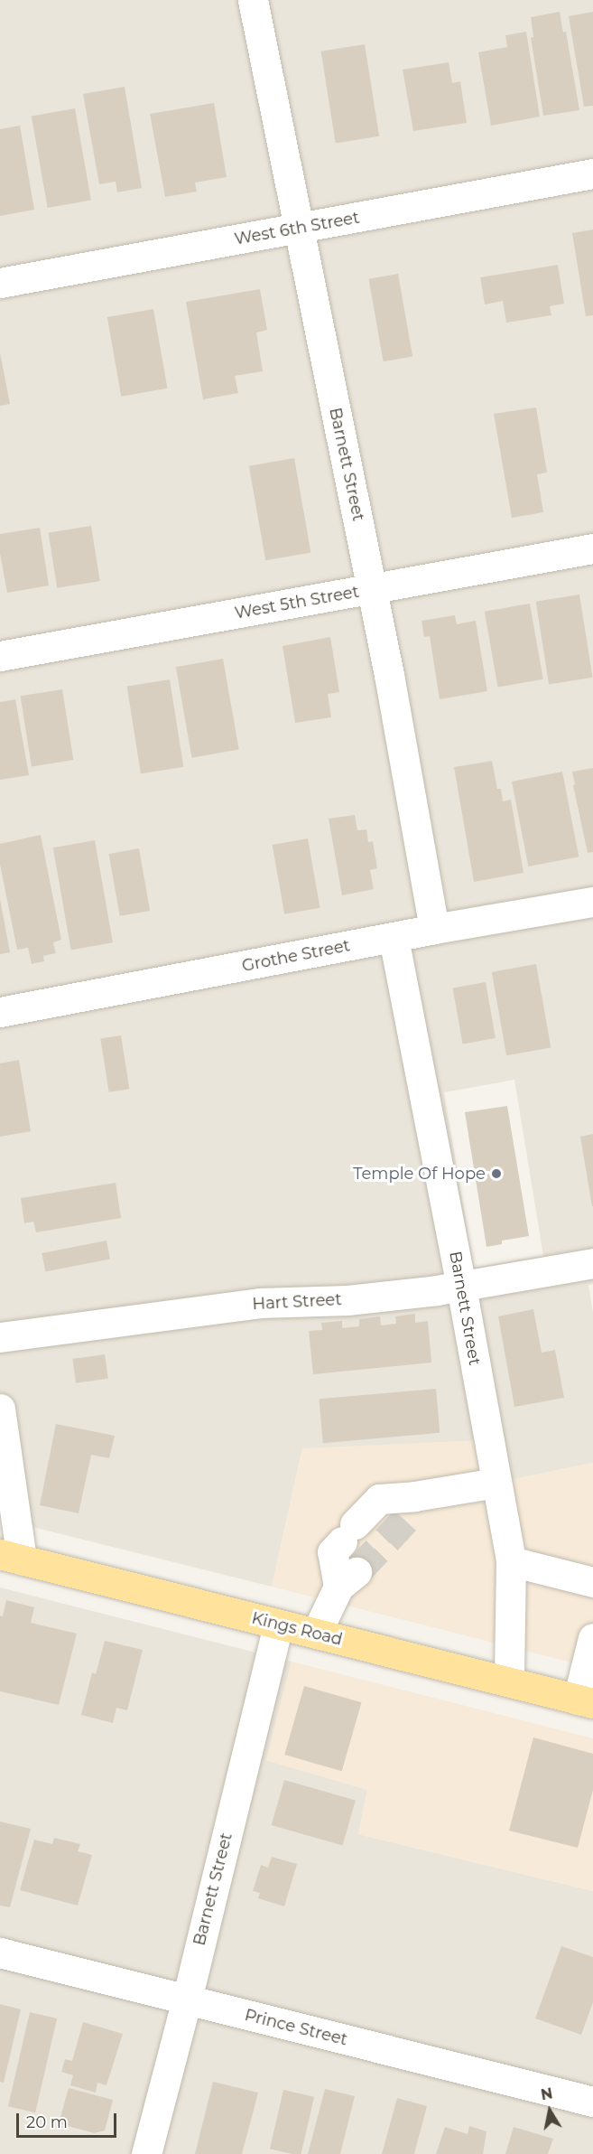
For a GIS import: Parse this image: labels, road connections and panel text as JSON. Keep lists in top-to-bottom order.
{
  "streets": {
    "main road": ["Kings Road"],
    "street": [
      "West 6th Street",
      "Barnett Street",
      "West 5th Street",
      "Grothe Street",
      "Hart Street",
      "Prince Street"
    ]
  },
  "crossings": [
    ["West 6th Street", "Barnett Street"],
    ["Barnett Street", "West 5th Street"],
    ["Barnett Street", "Grothe Street"],
    ["Barnett Street", "Hart Street"],
    ["Barnett Street", "Kings Road"],
    ["Barnett Street", "Prince Street"]
  ],
  "places": ["Temple Of Hope"],
  "scale_bar": "20 m",
  "north": "top"
}
